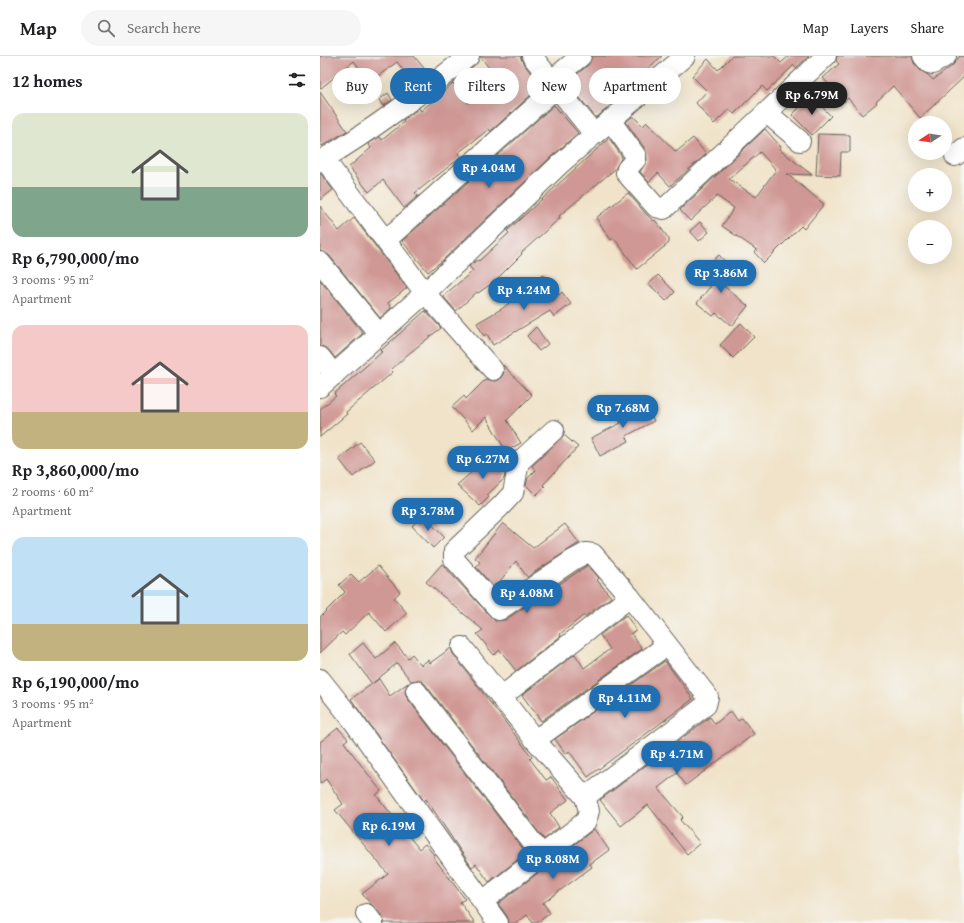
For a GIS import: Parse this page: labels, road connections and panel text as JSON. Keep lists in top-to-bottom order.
{
  "north": "left",
  "page": {
    "header": "Map",
    "search": "Search here",
    "nav": ["Map", "Layers", "Share"],
    "heading": "12 homes",
    "chip": [
      "Buy",
      "Rent",
      "Filters",
      "New",
      "Apartment"
    ],
    "price": [
      "Rp 6.79M",
      "Rp 4.04M",
      "Rp 3.86M",
      "Rp 4.24M",
      "Rp 7.68M",
      "Rp 6.27M",
      "Rp 3.78M",
      "Rp 4.08M",
      "Rp 4.11M",
      "Rp 4.71M",
      "Rp 6.19M",
      "Rp 8.08M"
    ],
    "list": [
      {
        "name": "Rp 6,790,000/mo",
        "note": "3 rooms · 95 m² · Apartment"
      },
      {
        "name": "Rp 3,860,000/mo",
        "note": "2 rooms · 60 m² · Apartment"
      },
      {
        "name": "Rp 6,190,000/mo",
        "note": "3 rooms · 95 m² · Apartment"
      }
    ],
    "map_buttons": ["+", "−"]
  }
}
